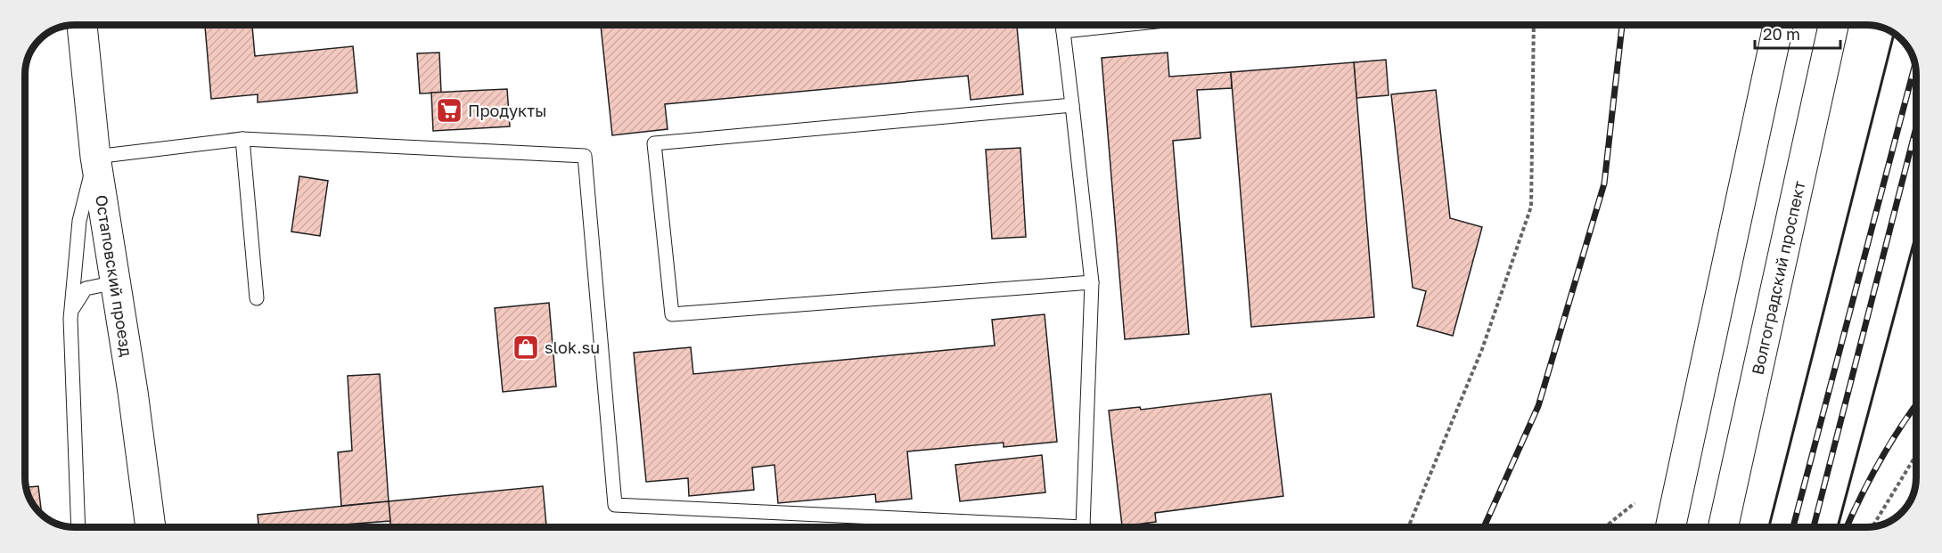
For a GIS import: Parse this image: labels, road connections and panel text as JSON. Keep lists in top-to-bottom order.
{
  "streets": {
    "main road": ["Остаповский проезд", "Волгоградский проспект"]
  },
  "places": {
    "supermarket": ["Продукты"],
    "shop": ["slok.su"]
  },
  "scale_bar": "20 m"
}
